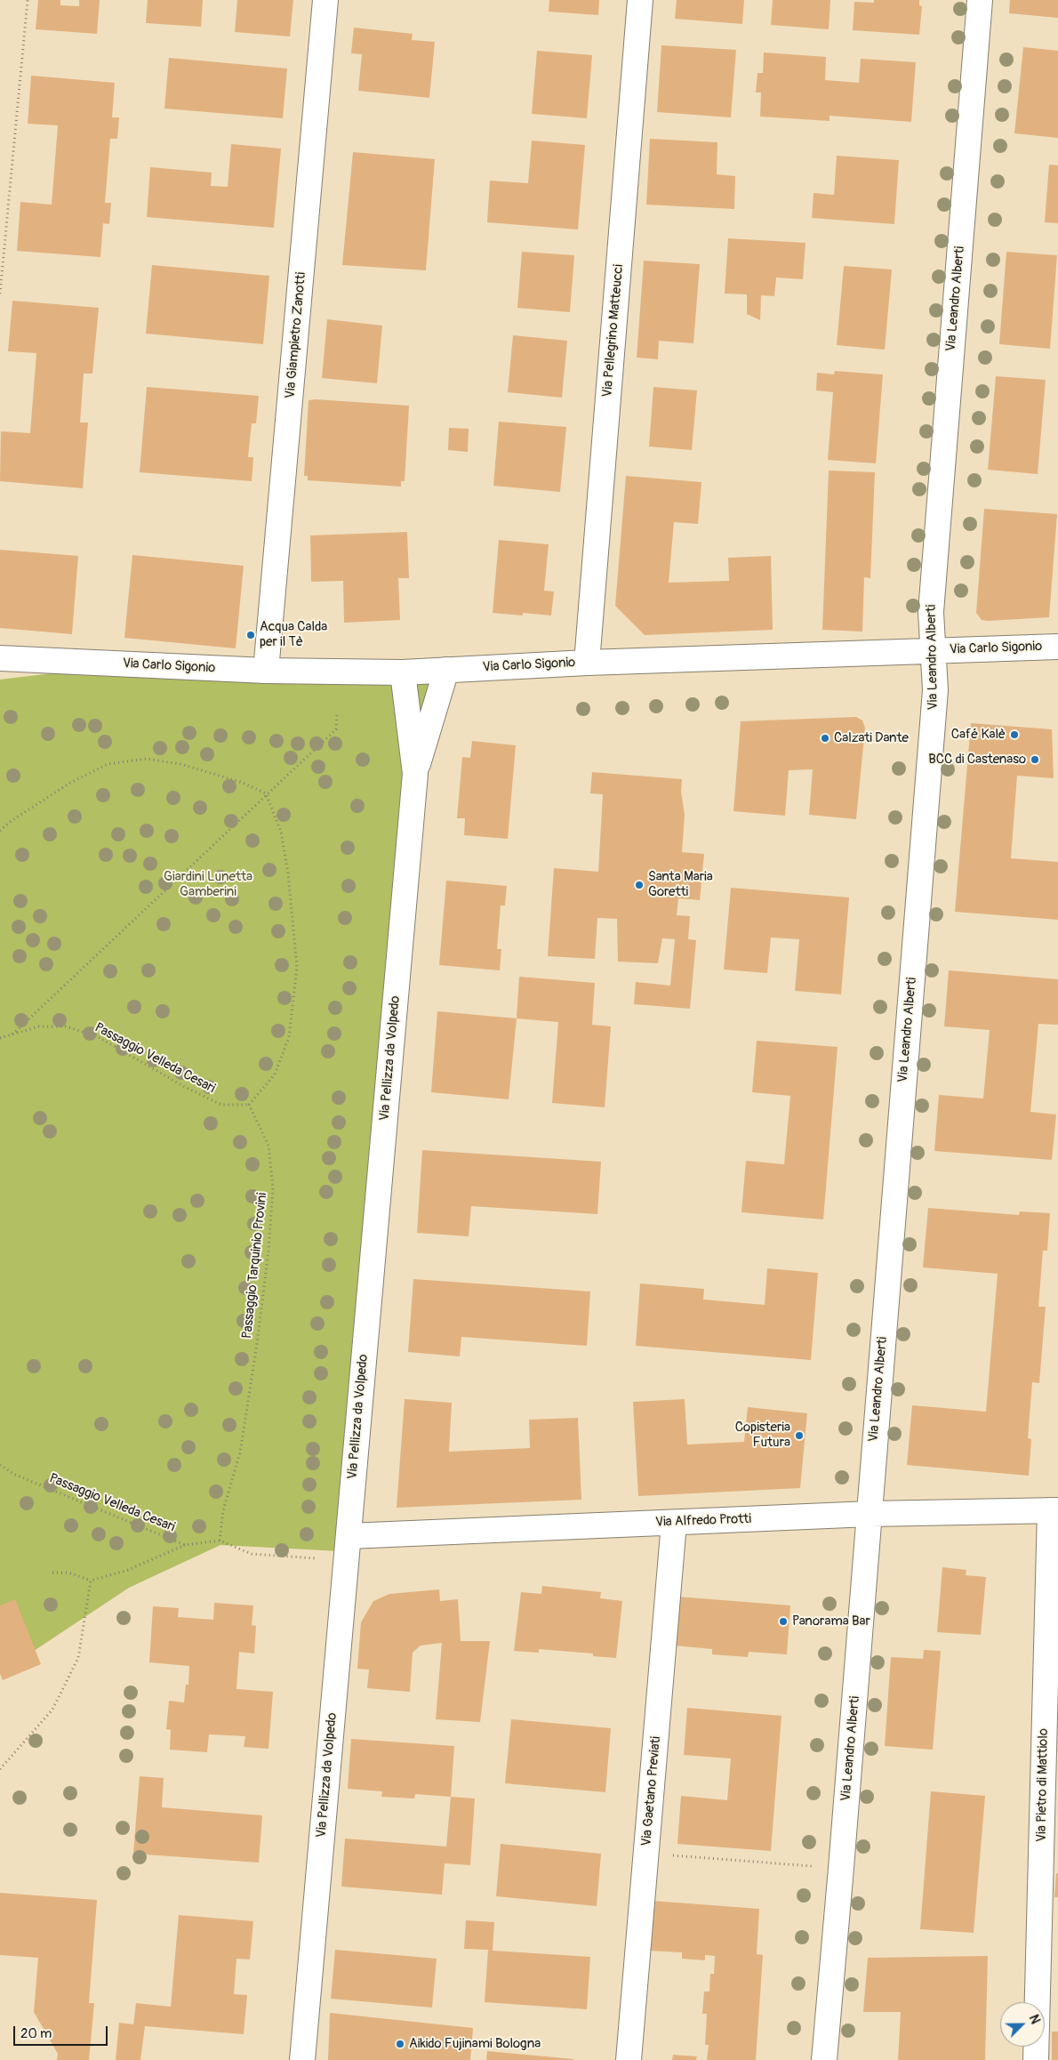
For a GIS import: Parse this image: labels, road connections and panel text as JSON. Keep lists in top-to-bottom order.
{
  "streets": {
    "street": [
      "Via Leandro Alberti",
      "Via Pellegrino Matteucci",
      "Via Giampietro Zanotti",
      "Via Carlo Sigonio",
      "Via Pellizza da Volpedo",
      "Via Alfredo Protti",
      "Via Pietro di Mattiolo",
      "Via Gaetano Previati"
    ],
    "path": ["Passaggio Velleda Cesari", "Passaggio Tarquinio Provini"]
  },
  "crossings": [
    ["Via Leandro Alberti", "Via Carlo Sigonio"],
    ["Via Leandro Alberti", "Via Alfredo Protti"],
    ["Via Pellegrino Matteucci", "Via Carlo Sigonio"],
    ["Via Giampietro Zanotti", "Via Carlo Sigonio"],
    ["Via Carlo Sigonio", "Via Pellizza da Volpedo"],
    ["Passaggio Velleda Cesari", "Passaggio Tarquinio Provini"],
    ["Via Pellizza da Volpedo", "Via Alfredo Protti"],
    ["Via Alfredo Protti", "Via Pietro di Mattiolo"],
    ["Via Alfredo Protti", "Via Gaetano Previati"]
  ],
  "parks": ["Giardini Lunetta Gamberini"],
  "places": [
    "Acqua Calda per il Tè",
    "Café Kalè",
    "Calzati Dante",
    "BCC di Castenaso",
    "Santa Maria Goretti",
    "Copisteria Futura",
    "Panorama Bar",
    "Aikido Fujinami Bologna"
  ],
  "scale_bar": "20 m",
  "north": "top right"
}
